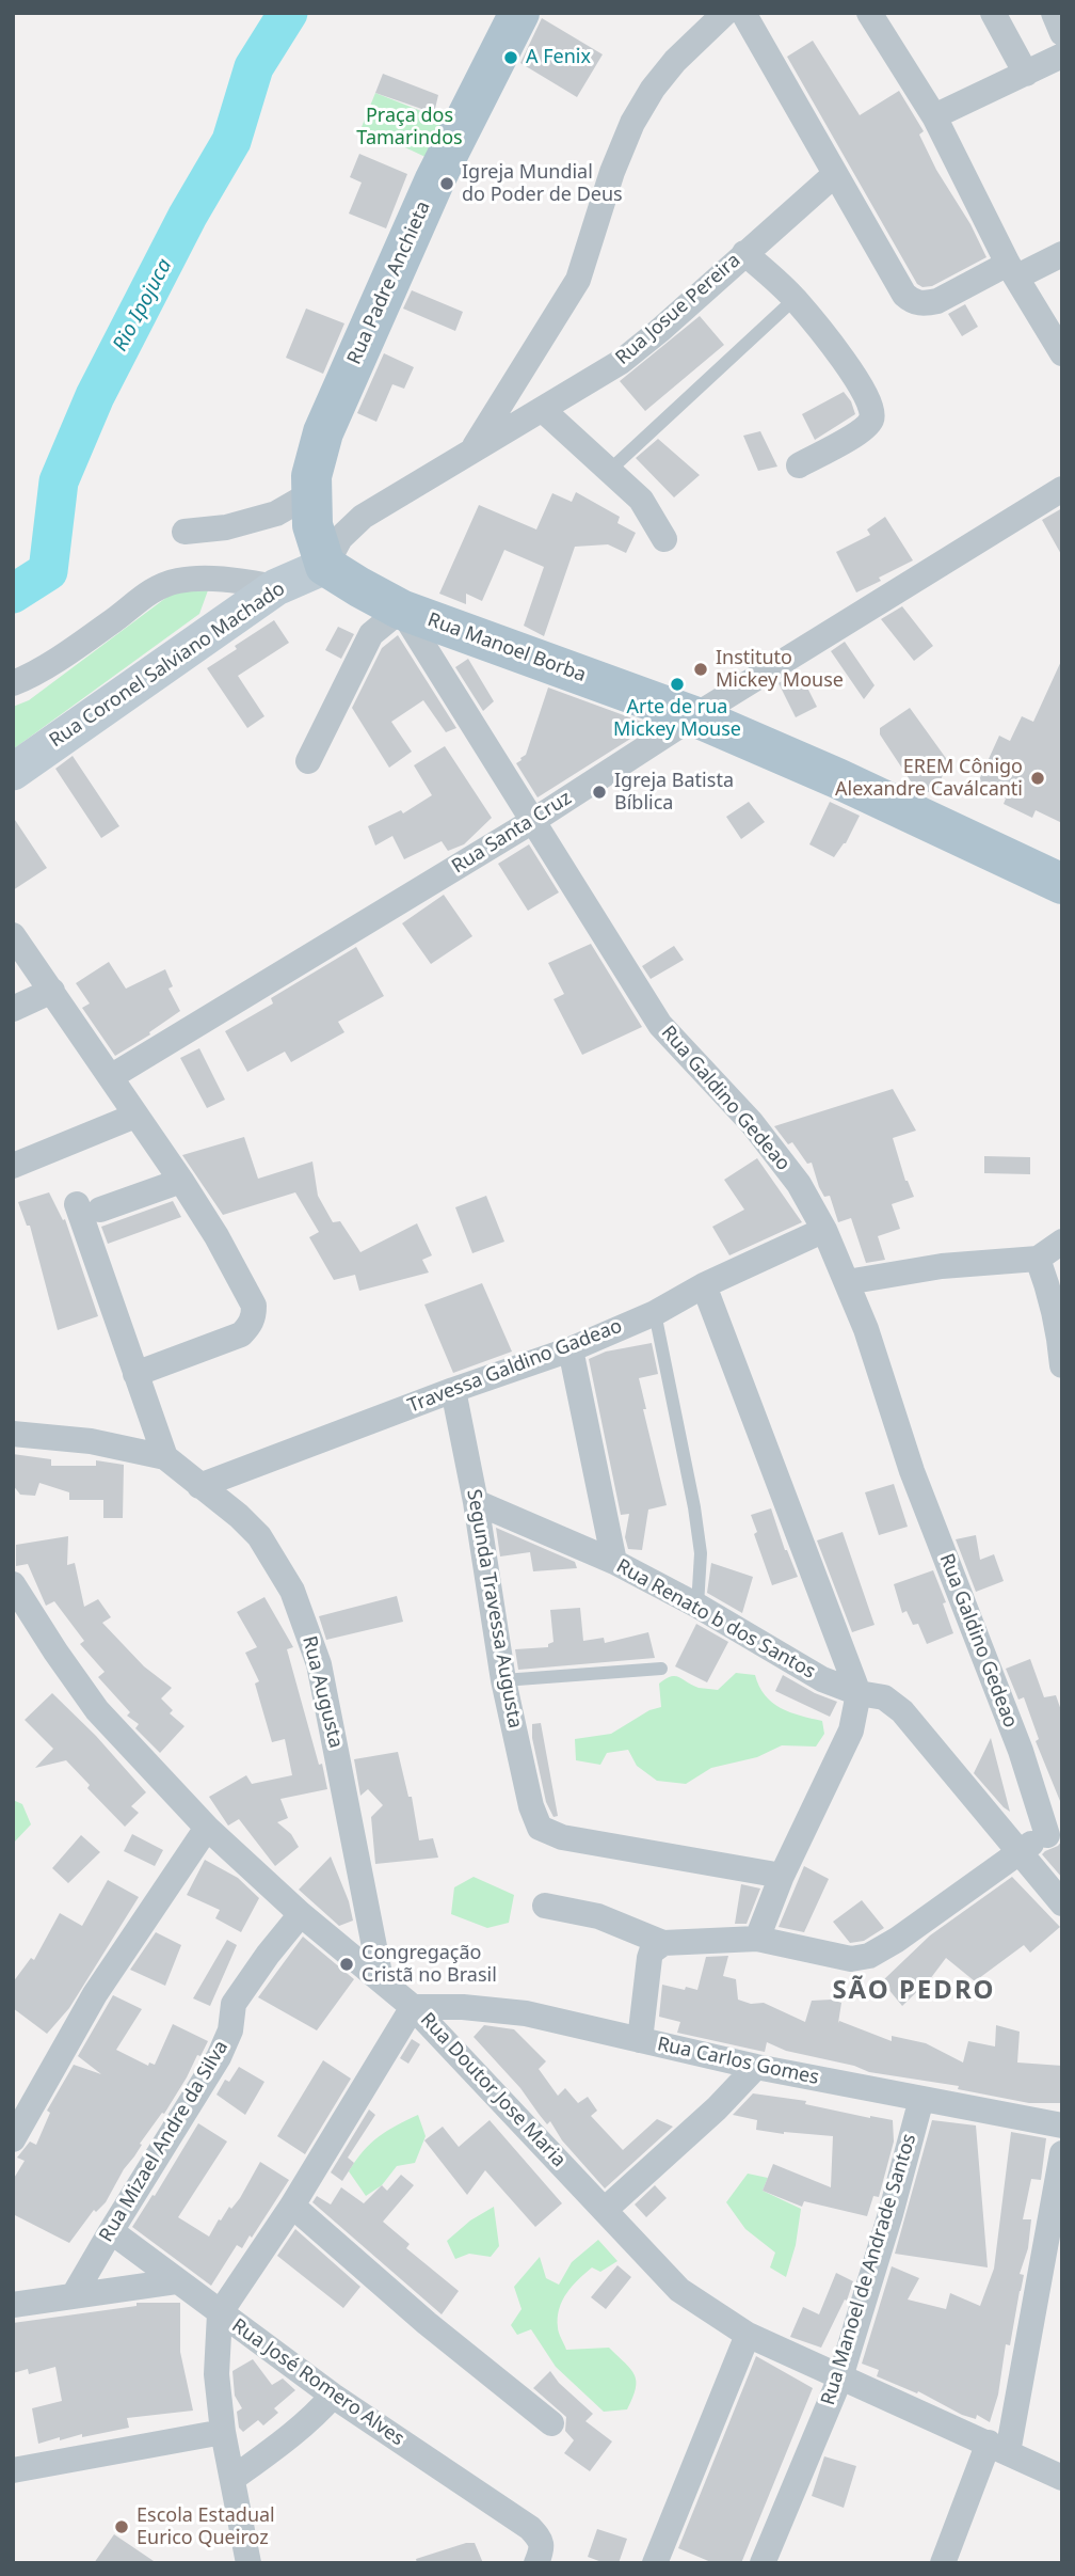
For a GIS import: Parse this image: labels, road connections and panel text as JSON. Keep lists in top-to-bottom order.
{
  "streets": {
    "main road": ["Rua Padre Anchieta", "Rua Manoel Borba", "Rua Coronel Salviano Machado"],
    "street": [
      "Rua Josue Pereira",
      "Rua Santa Cruz",
      "Rua Galdino Gedeao",
      "Travessa Galdino Gadeao",
      "Segunda Travessa Augusta",
      "Rua Renato b dos Santos",
      "Rua Augusta",
      "Rua Carlos Gomes",
      "Rua Doutor Jose Maria",
      "Rua Mizael Andre da Silva",
      "Rua Manoel de Andrade Santos",
      "Rua José Romero Alves"
    ]
  },
  "crossings": [
    ["Rua Padre Anchieta", "Rua Josue Pereira"],
    ["Rua Padre Anchieta", "Rua Manoel Borba"],
    ["Rua Padre Anchieta", "Rua Coronel Salviano Machado"],
    ["Rua Josue Pereira", "Rua Manoel Borba"],
    ["Rua Josue Pereira", "Rua Coronel Salviano Machado"],
    ["Rua Manoel Borba", "Rua Coronel Salviano Machado"],
    ["Rua Manoel Borba", "Rua Santa Cruz"],
    ["Rua Manoel Borba", "Rua Galdino Gedeao"],
    ["Rua Santa Cruz", "Rua Galdino Gedeao"],
    ["Rua Galdino Gedeao", "Travessa Galdino Gadeao"],
    ["Travessa Galdino Gadeao", "Segunda Travessa Augusta"],
    ["Travessa Galdino Gadeao", "Rua Augusta"],
    ["Segunda Travessa Augusta", "Rua Renato b dos Santos"],
    ["Rua Augusta", "Rua Doutor Jose Maria"],
    ["Rua Carlos Gomes", "Rua Doutor Jose Maria"],
    ["Rua Carlos Gomes", "Rua Manoel de Andrade Santos"],
    ["Rua Doutor Jose Maria", "Rua Mizael Andre da Silva"],
    ["Rua Doutor Jose Maria", "Rua Manoel de Andrade Santos"],
    ["Rua Mizael Andre da Silva", "Rua José Romero Alves"]
  ],
  "districts": ["SÃO PEDRO"],
  "water": ["Rio Ipojuca"],
  "parks": ["Praça dos Tamarindos"],
  "places": [
    "A Fenix",
    "Igreja Mundial do Poder de Deus",
    "Instituto Mickey Mouse",
    "Arte de rua Mickey Mouse",
    "EREM Cônigo Alexandre Caválcanti",
    "Igreja Batista Bíblica",
    "Congregação Cristã no Brasil",
    "Escola Estadual Eurico Queiroz"
  ]
}
